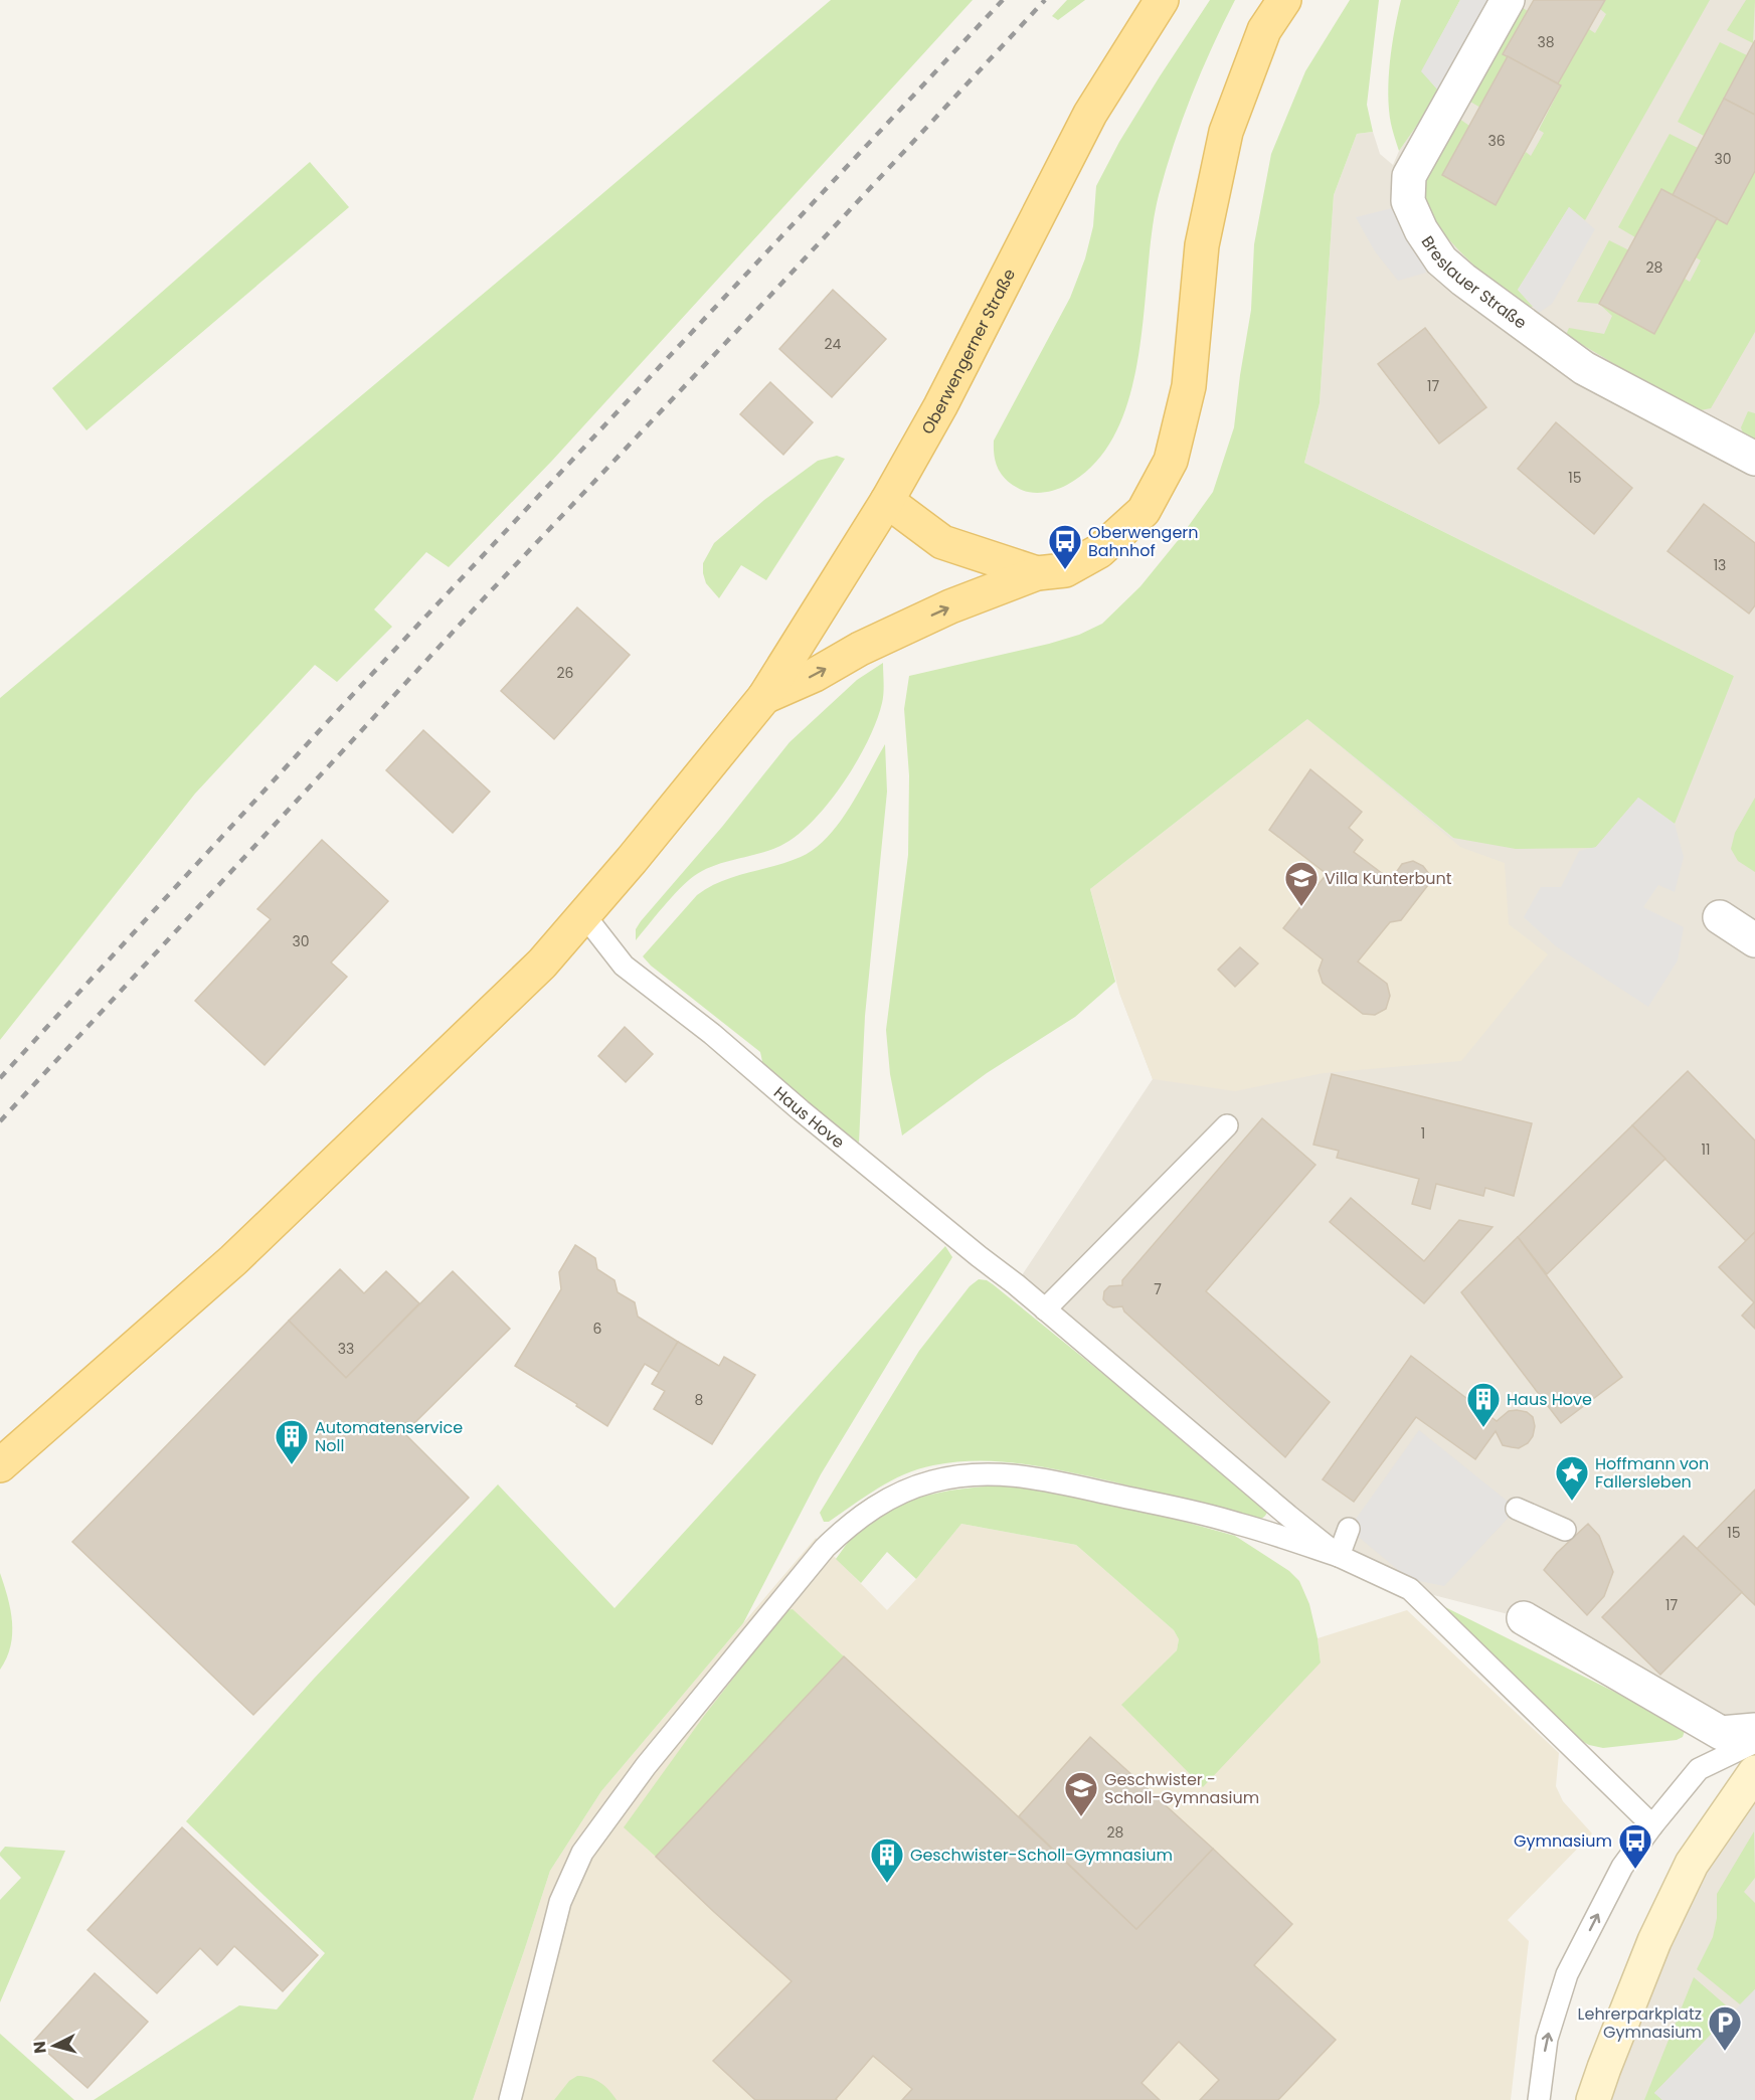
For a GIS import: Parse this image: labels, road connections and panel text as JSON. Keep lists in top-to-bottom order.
{
  "streets": {
    "main road": ["Oberwengerner Straße"],
    "street": ["Breslauer Straße"],
    "lane": ["Haus Hove"]
  },
  "crossings": [
    ["Oberwengerner Straße", "Haus Hove"]
  ],
  "places": {
    "bus stop": ["Oberwengern Bahnhof", "Gymnasium"],
    "school or university": ["Villa Kunterbunt", "Geschwister - Scholl-Gymnasium"],
    "building": ["Haus Hove", "Automatenservice Noll", "Geschwister-Scholl-Gymnasium"],
    "place": ["Hoffmann von Fallersleben"],
    "parking": ["Lehrerparkplatz Gymnasium"]
  },
  "house_numbers": [
    "38",
    "36",
    "30",
    "28",
    "24",
    "17",
    "15",
    "13",
    "26",
    "30",
    "1",
    "11",
    "7",
    "6",
    "33",
    "8",
    "15",
    "17",
    "28"
  ],
  "north": "left"
}
